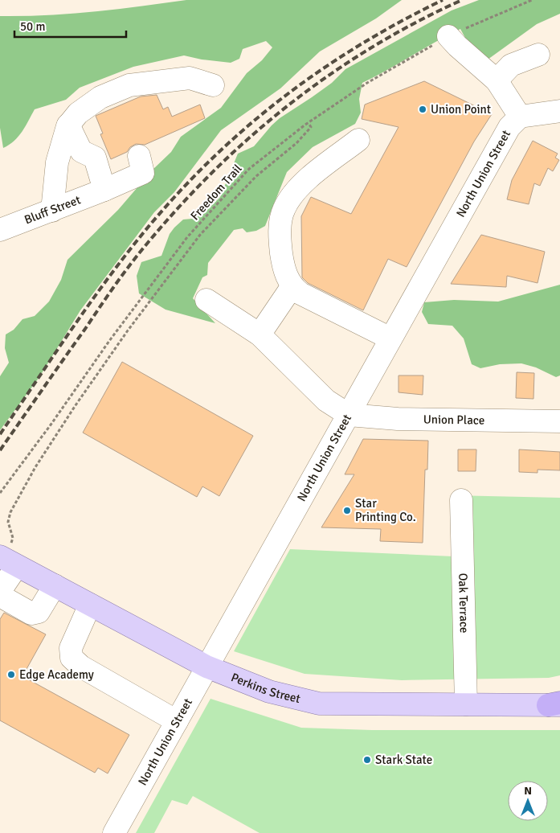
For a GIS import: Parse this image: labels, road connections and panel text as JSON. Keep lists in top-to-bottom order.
{
  "streets": {
    "main road": ["Perkins Street"],
    "street": [
      "North Union Street",
      "Bluff Street",
      "Union Place",
      "Oak Terrace"
    ],
    "path": ["Freedom Trail"]
  },
  "crossings": [
    ["North Union Street", "Union Place"],
    ["North Union Street", "Perkins Street"],
    ["Oak Terrace", "Perkins Street"]
  ],
  "places": [
    "Union Point",
    "Star Printing Co.",
    "Edge Academy",
    "Stark State"
  ],
  "scale_bar": "50 m",
  "north": "top"
}
